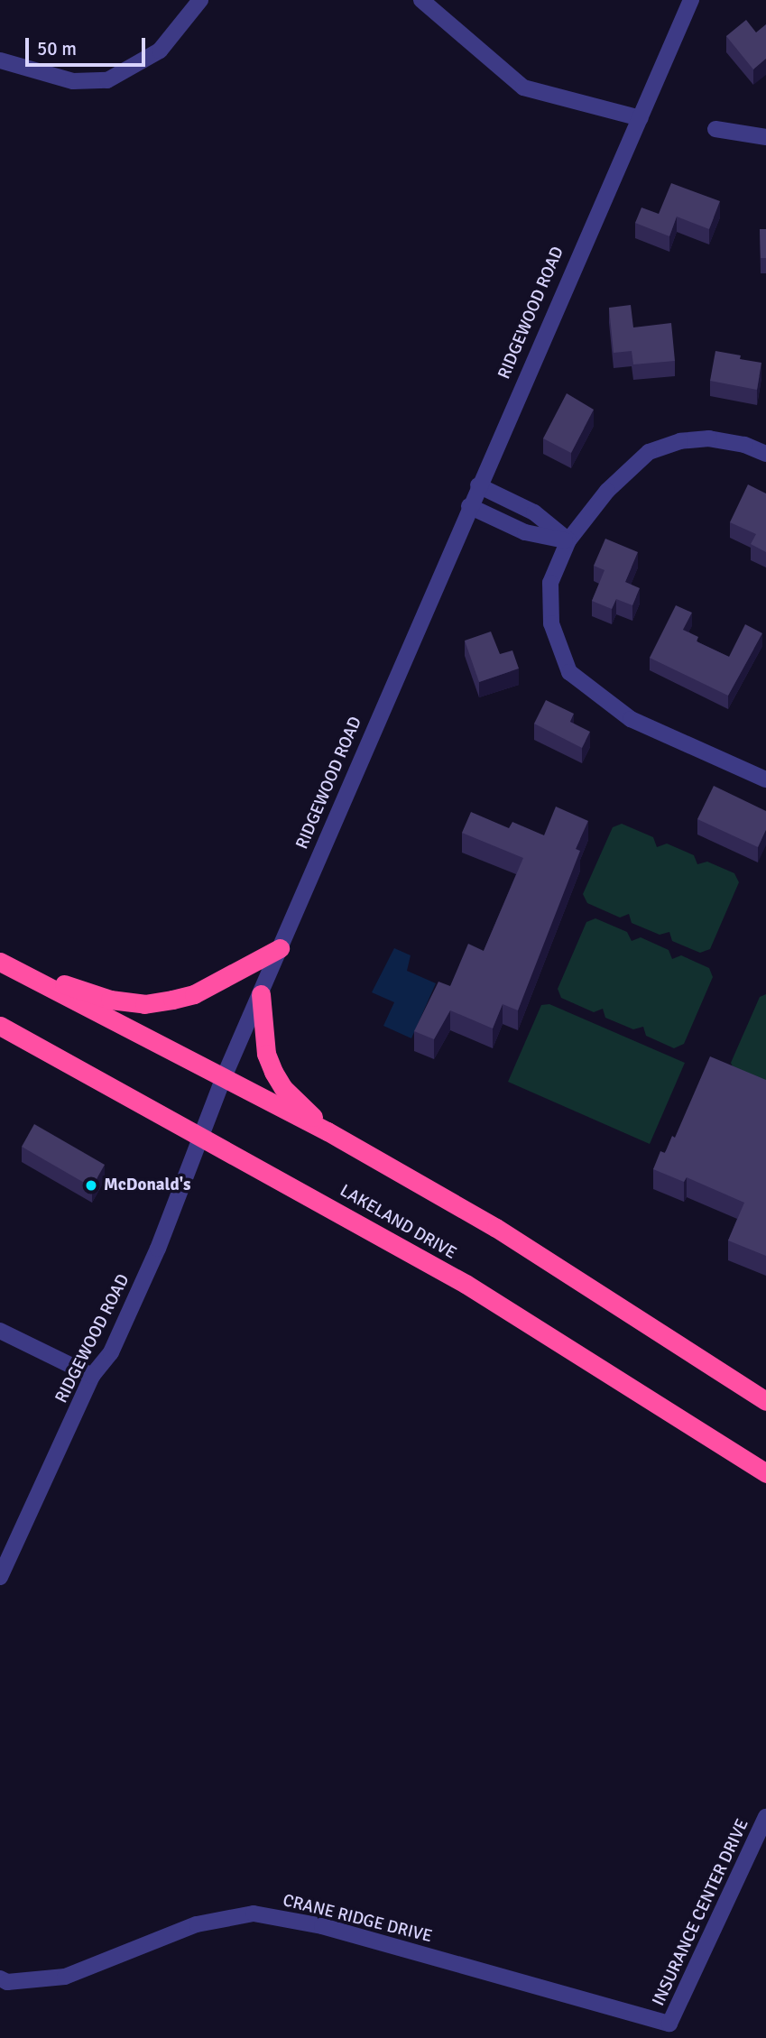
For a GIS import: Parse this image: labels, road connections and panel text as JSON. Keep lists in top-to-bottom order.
{
  "streets": {
    "highway": ["LAKELAND DRIVE"],
    "street": ["RIDGEWOOD ROAD", "INSURANCE CENTER DRIVE", "CRANE RIDGE DRIVE"]
  },
  "crossings": [
    ["RIDGEWOOD ROAD", "LAKELAND DRIVE"],
    ["INSURANCE CENTER DRIVE", "CRANE RIDGE DRIVE"]
  ],
  "places": ["McDonald's"],
  "scale_bar": "50 m"
}
